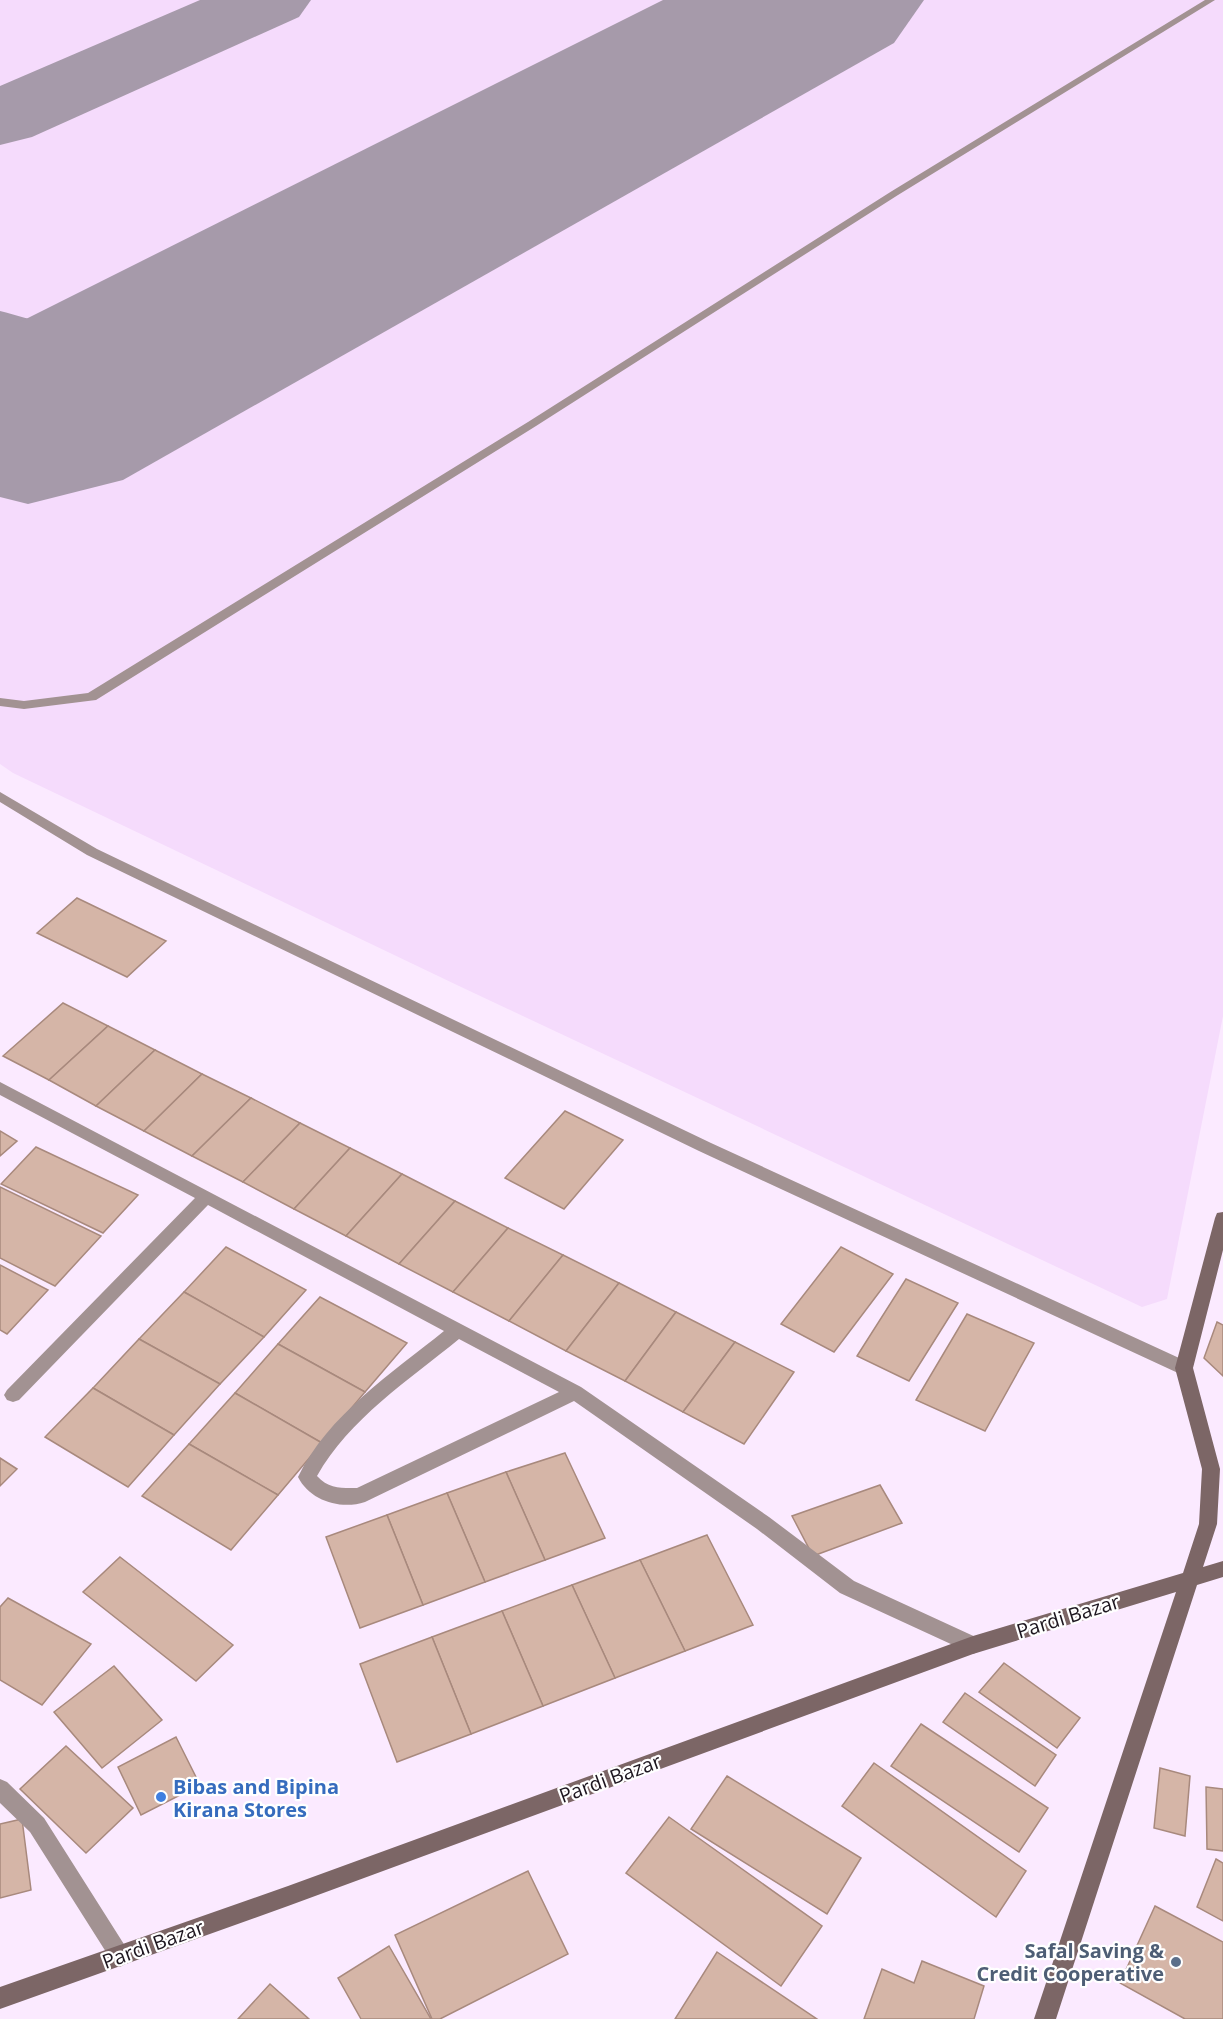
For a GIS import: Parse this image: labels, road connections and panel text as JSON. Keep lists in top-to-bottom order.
{
  "streets": {
    "main road": ["Pardi Bazar"]
  },
  "places": ["Bibas and Bipina Kirana Stores", "Safal Saving & Credit Cooperative"]
}
